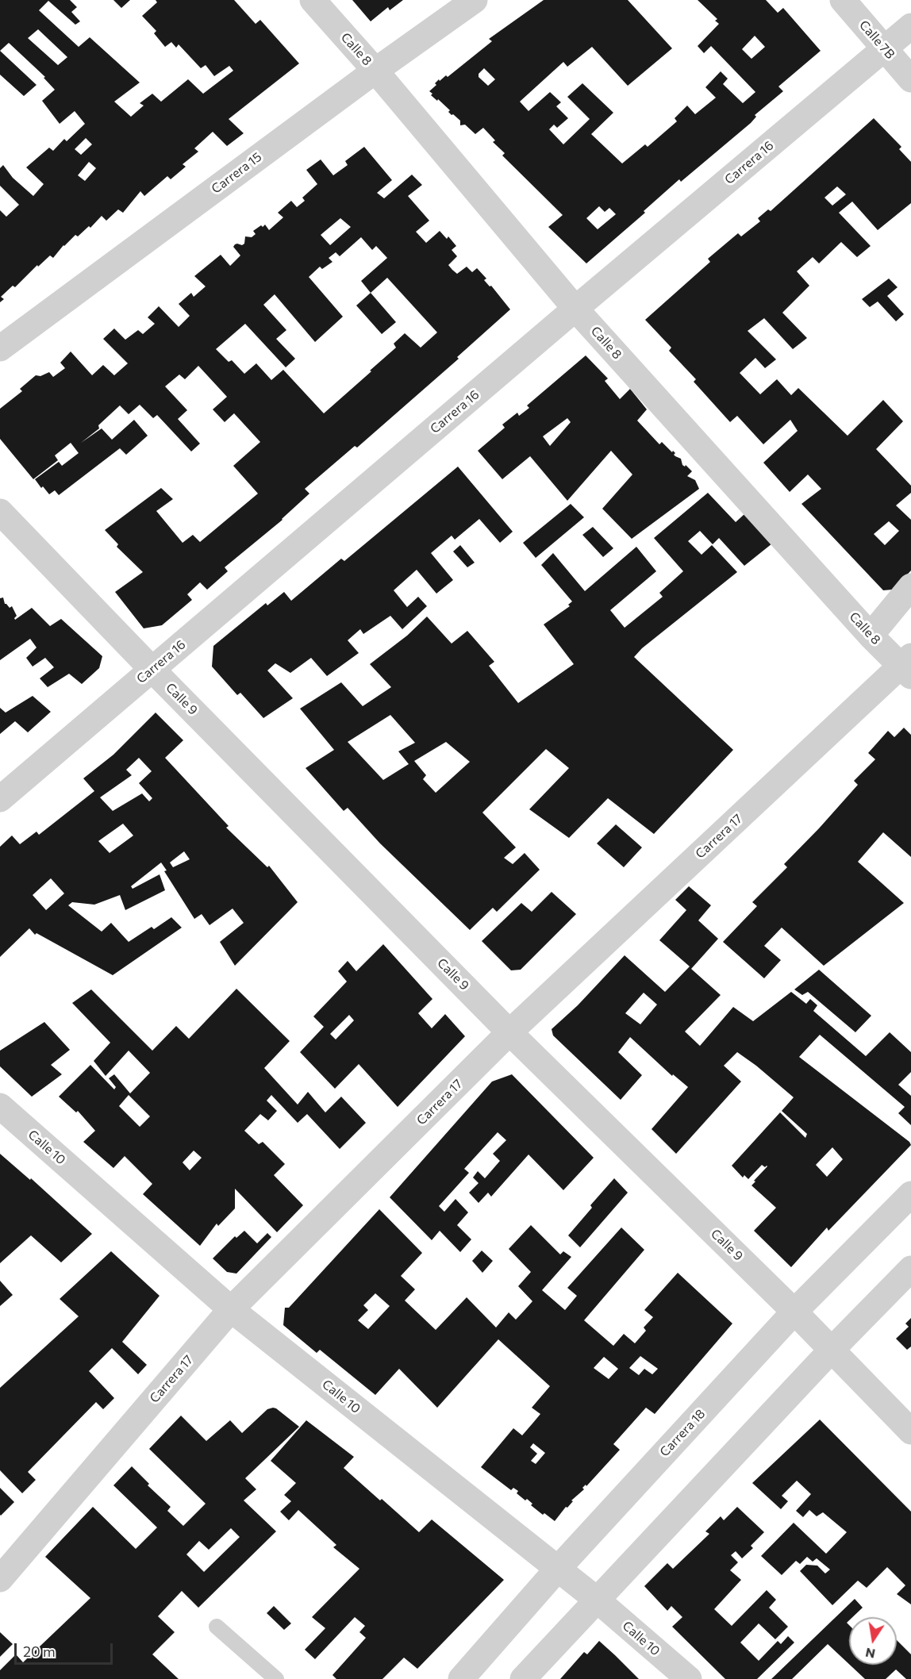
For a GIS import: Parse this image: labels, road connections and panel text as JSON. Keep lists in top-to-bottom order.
{
  "streets": {
    "street": [
      "Calle 7B",
      "Calle 8",
      "Carrera 16",
      "Carrera 15",
      "Calle 9",
      "Carrera 17",
      "Calle 10",
      "Carrera 18"
    ]
  },
  "crossings": [
    ["Calle 7B", "Carrera 16"],
    ["Calle 8", "Carrera 16"],
    ["Calle 8", "Carrera 15"],
    ["Calle 8", "Carrera 17"],
    ["Carrera 16", "Calle 9"],
    ["Calle 9", "Carrera 17"],
    ["Calle 9", "Carrera 18"],
    ["Carrera 17", "Calle 10"],
    ["Calle 10", "Carrera 18"]
  ],
  "scale_bar": "20 m",
  "north": "bottom"
}
